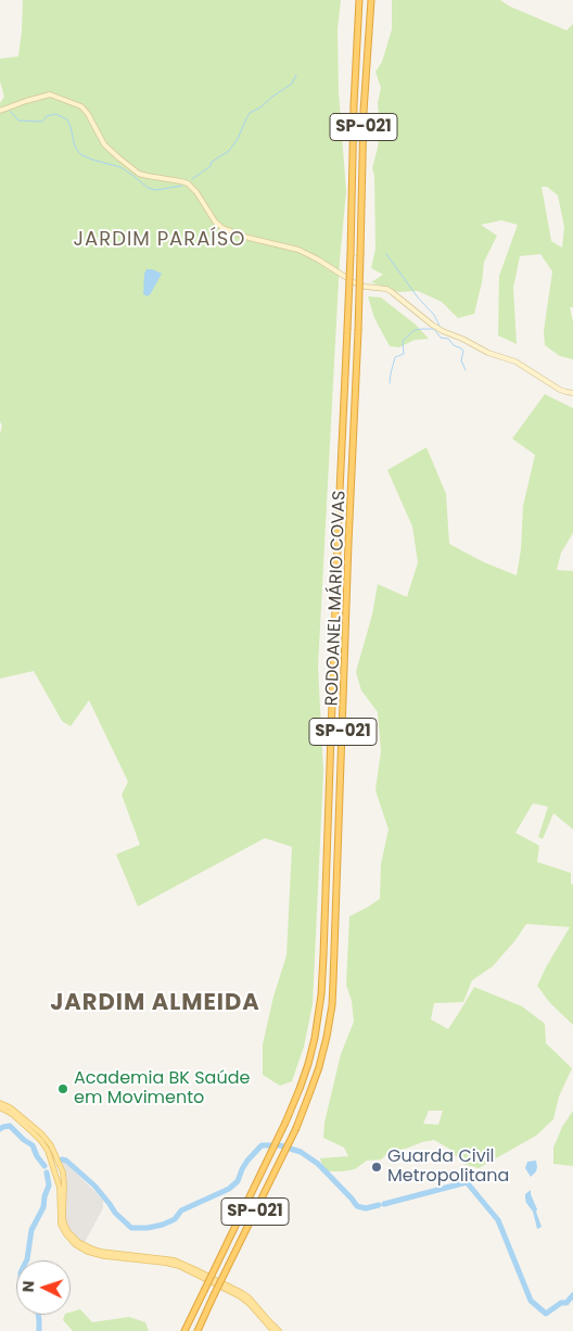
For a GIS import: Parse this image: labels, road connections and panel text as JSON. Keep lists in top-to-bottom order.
{
  "streets": {
    "highway": ["SP-021", "RODOANEL MÁRIO COVAS"]
  },
  "districts": ["JARDIM PARAÍSO", "JARDIM ALMEIDA"],
  "places": ["Academia BK Saúde em Movimento", "Guarda Civil Metropolitana"],
  "north": "left"
}
